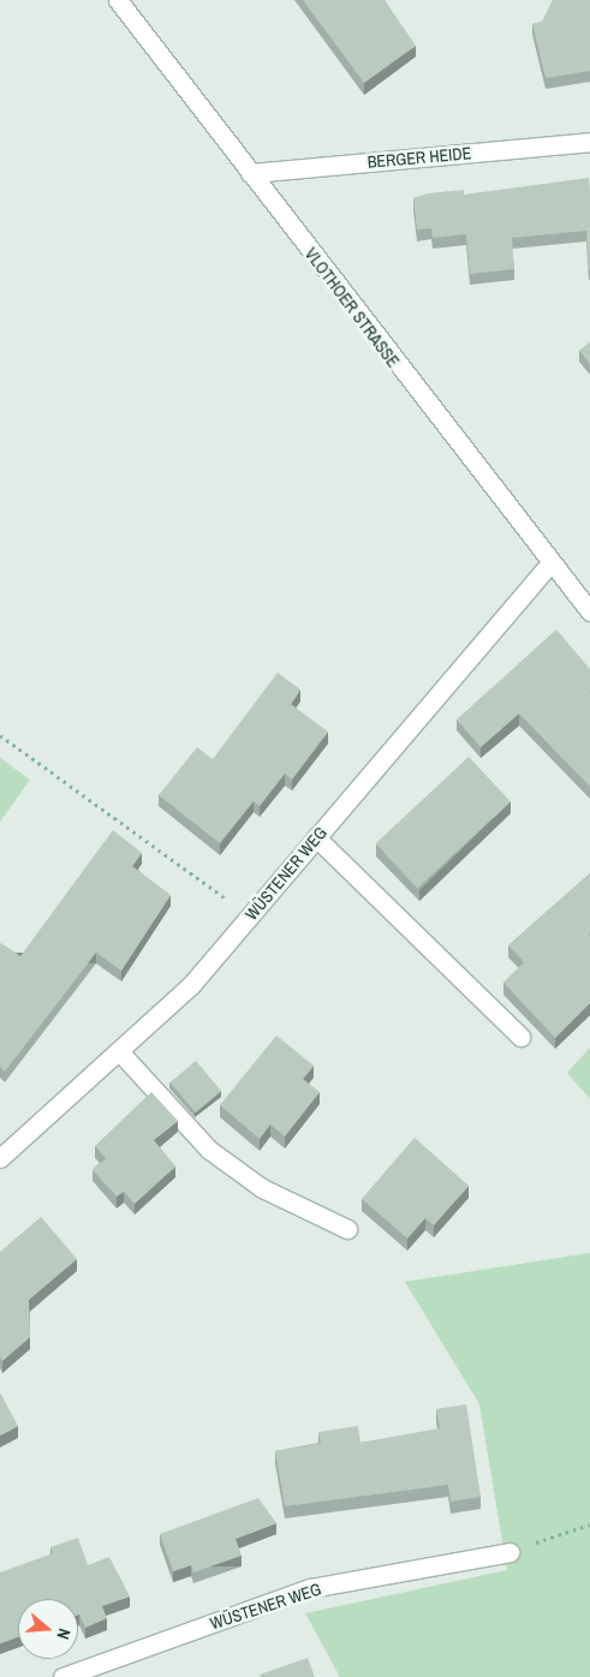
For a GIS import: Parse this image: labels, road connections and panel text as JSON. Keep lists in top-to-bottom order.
{
  "streets": {
    "street": ["BERGER HEIDE", "VLOTHOER STRASSE", "WÜSTENER WEG"]
  },
  "crossings": [
    ["BERGER HEIDE", "VLOTHOER STRASSE"],
    ["VLOTHOER STRASSE", "WÜSTENER WEG"]
  ],
  "north": "right"
}
